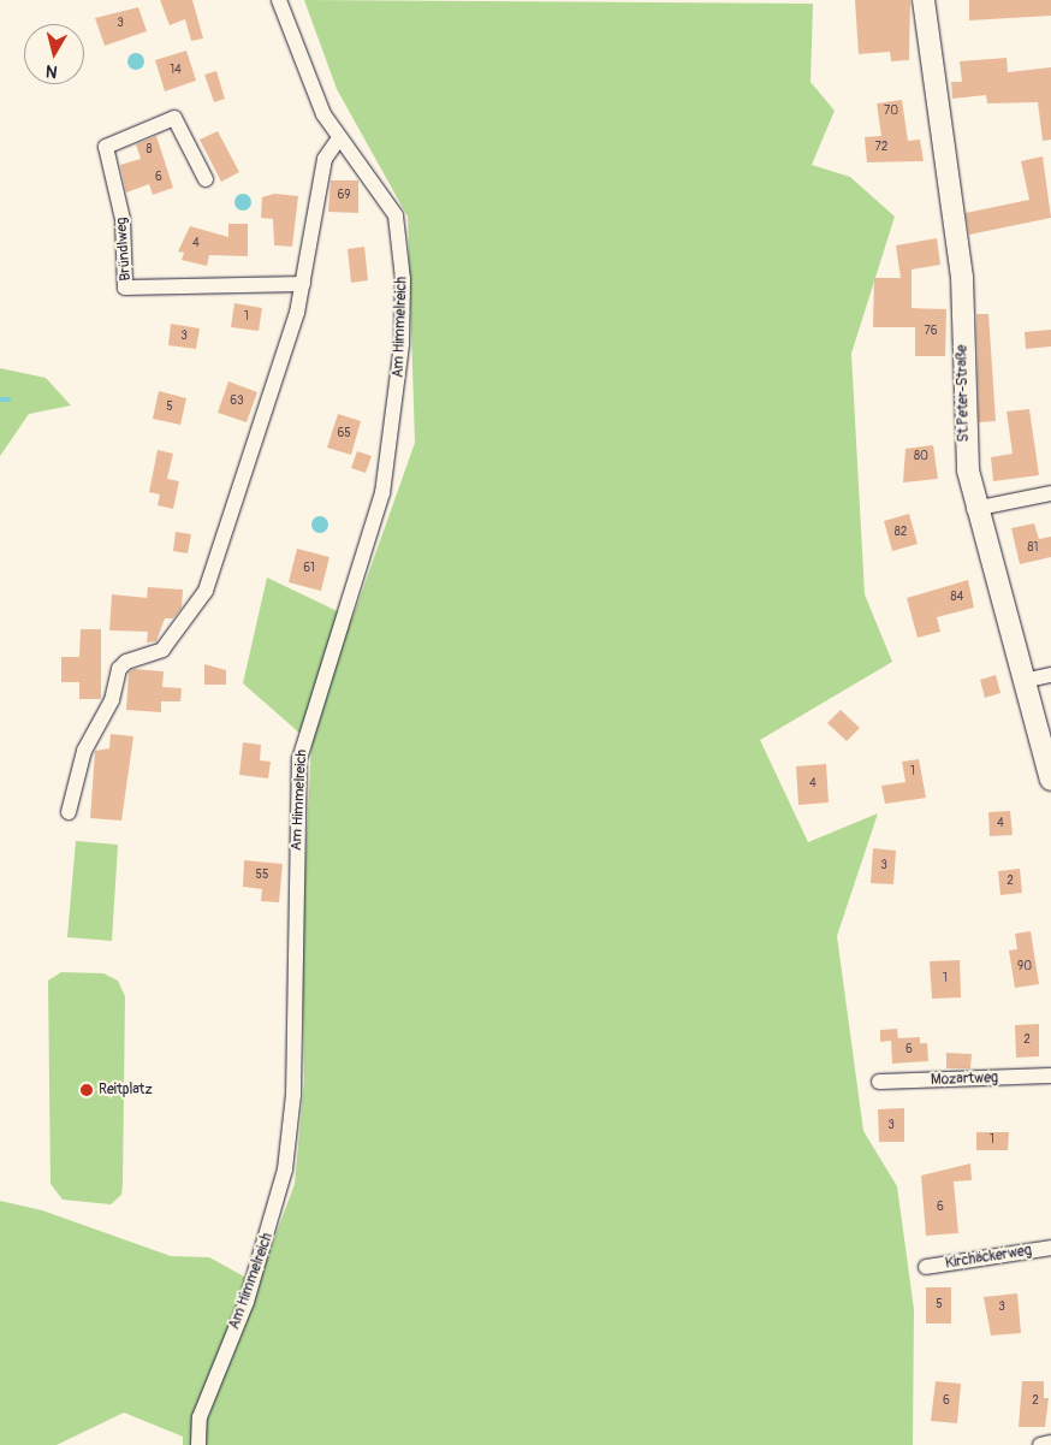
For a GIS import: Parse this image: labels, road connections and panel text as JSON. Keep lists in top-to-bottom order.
{
  "streets": {
    "main road": ["St.Peter-Straße"],
    "street": [
      "Bründlweg",
      "Am Himmelreich",
      "Mozartweg",
      "Kirchäckerweg"
    ]
  },
  "places": ["Reitplatz"],
  "house_numbers": [
    "3",
    "14",
    "70",
    "72",
    "8",
    "6",
    "69",
    "4",
    "1",
    "76",
    "3",
    "63",
    "5",
    "65",
    "80",
    "82",
    "81",
    "61",
    "84",
    "1",
    "4",
    "4",
    "3",
    "55",
    "2",
    "90",
    "1",
    "2",
    "6",
    "3",
    "1",
    "6",
    "5",
    "3",
    "6",
    "2"
  ],
  "north": "bottom"
}
